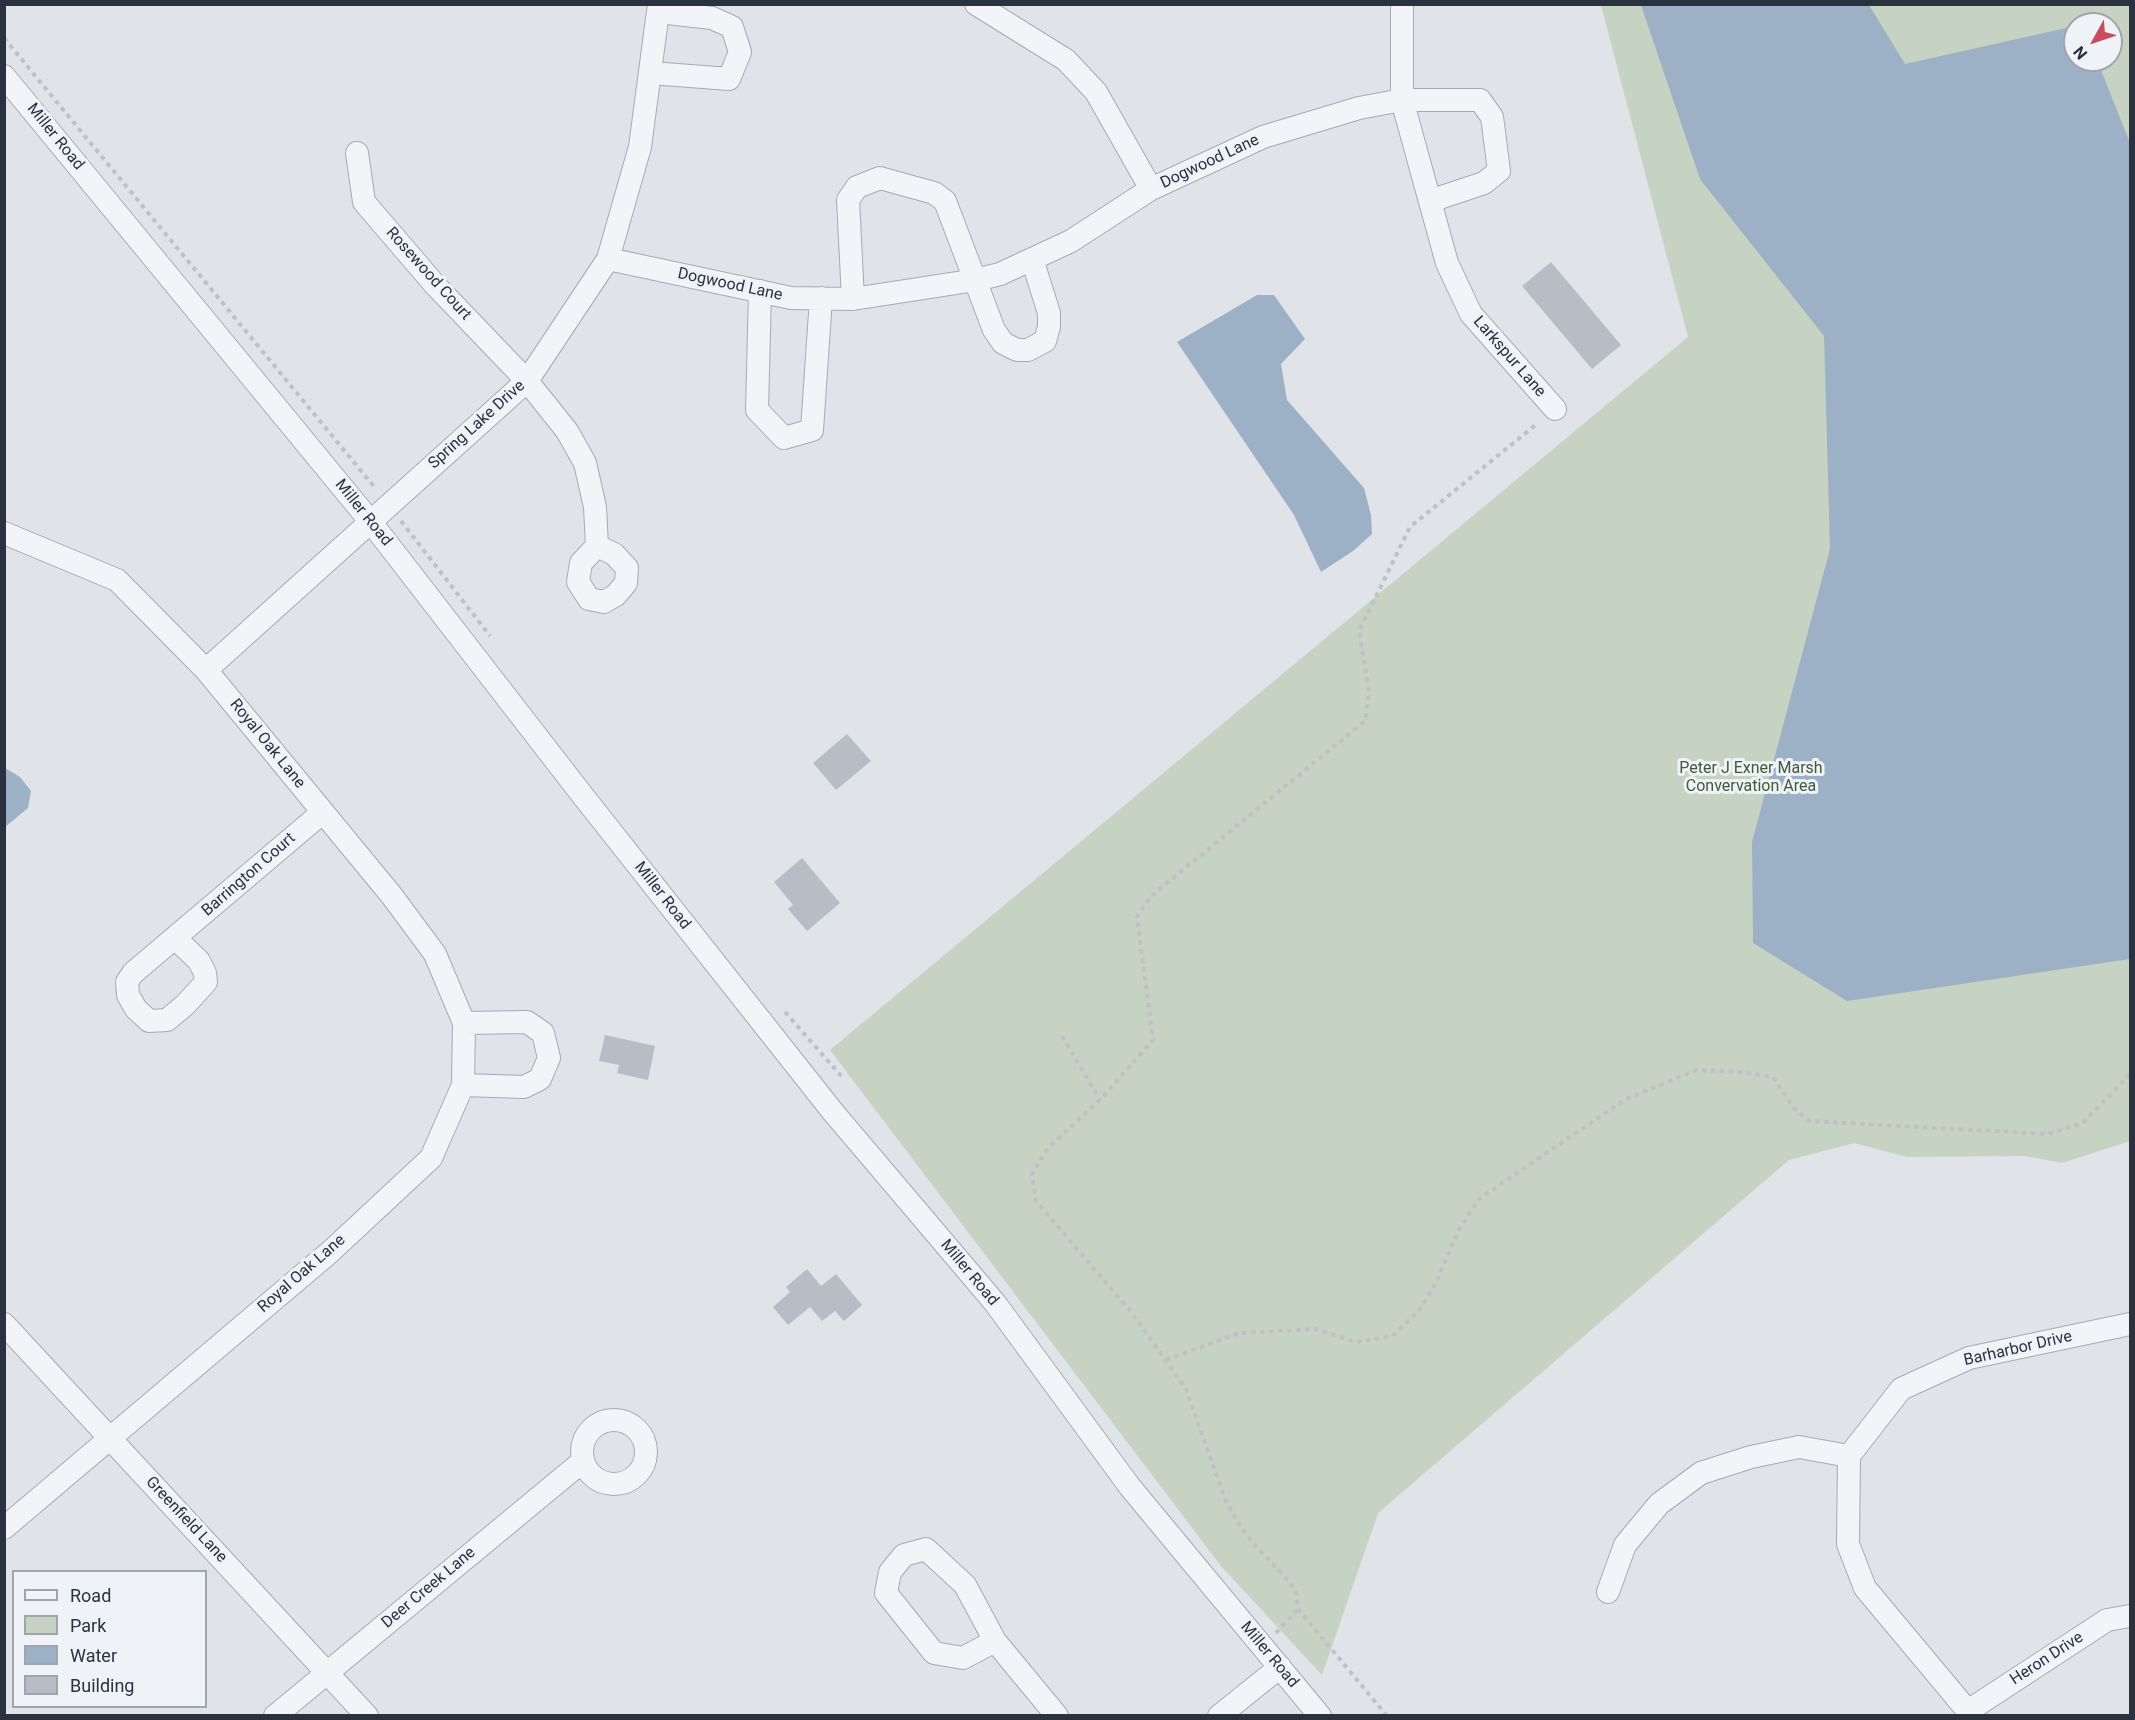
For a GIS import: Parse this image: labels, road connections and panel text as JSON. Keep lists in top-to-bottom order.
{
  "streets": {
    "street": [
      "Miller Road",
      "Dogwood Lane",
      "Rosewood Court",
      "Larkspur Lane",
      "Spring Lake Drive",
      "Royal Oak Lane",
      "Barrington Court",
      "Barharbor Drive",
      "Greenfield Lane",
      "Deer Creek Lane",
      "Heron Drive"
    ]
  },
  "crossings": [
    ["Miller Road", "Spring Lake Drive"],
    ["Dogwood Lane", "Larkspur Lane"],
    ["Dogwood Lane", "Spring Lake Drive"],
    ["Rosewood Court", "Spring Lake Drive"],
    ["Spring Lake Drive", "Royal Oak Lane"],
    ["Royal Oak Lane", "Barrington Court"],
    ["Royal Oak Lane", "Greenfield Lane"],
    ["Greenfield Lane", "Deer Creek Lane"]
  ],
  "parks": ["Peter J Exner Marsh Convervation Area"],
  "legend": [
    "Road",
    "Park",
    "Water",
    "Building"
  ],
  "north": "bottom left"
}
